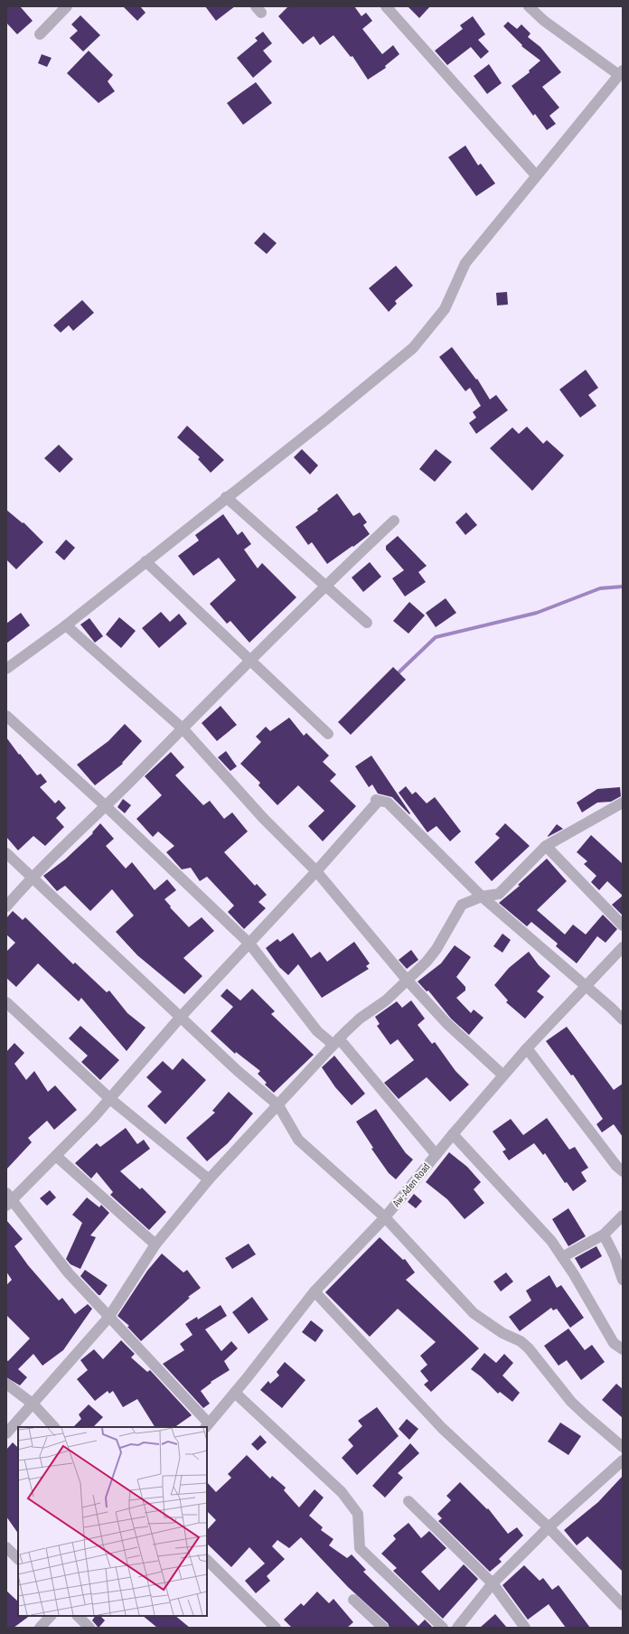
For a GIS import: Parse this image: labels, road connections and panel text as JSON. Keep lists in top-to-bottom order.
{
  "streets": {
    "street": ["Aw-Aden Road"]
  }
}
